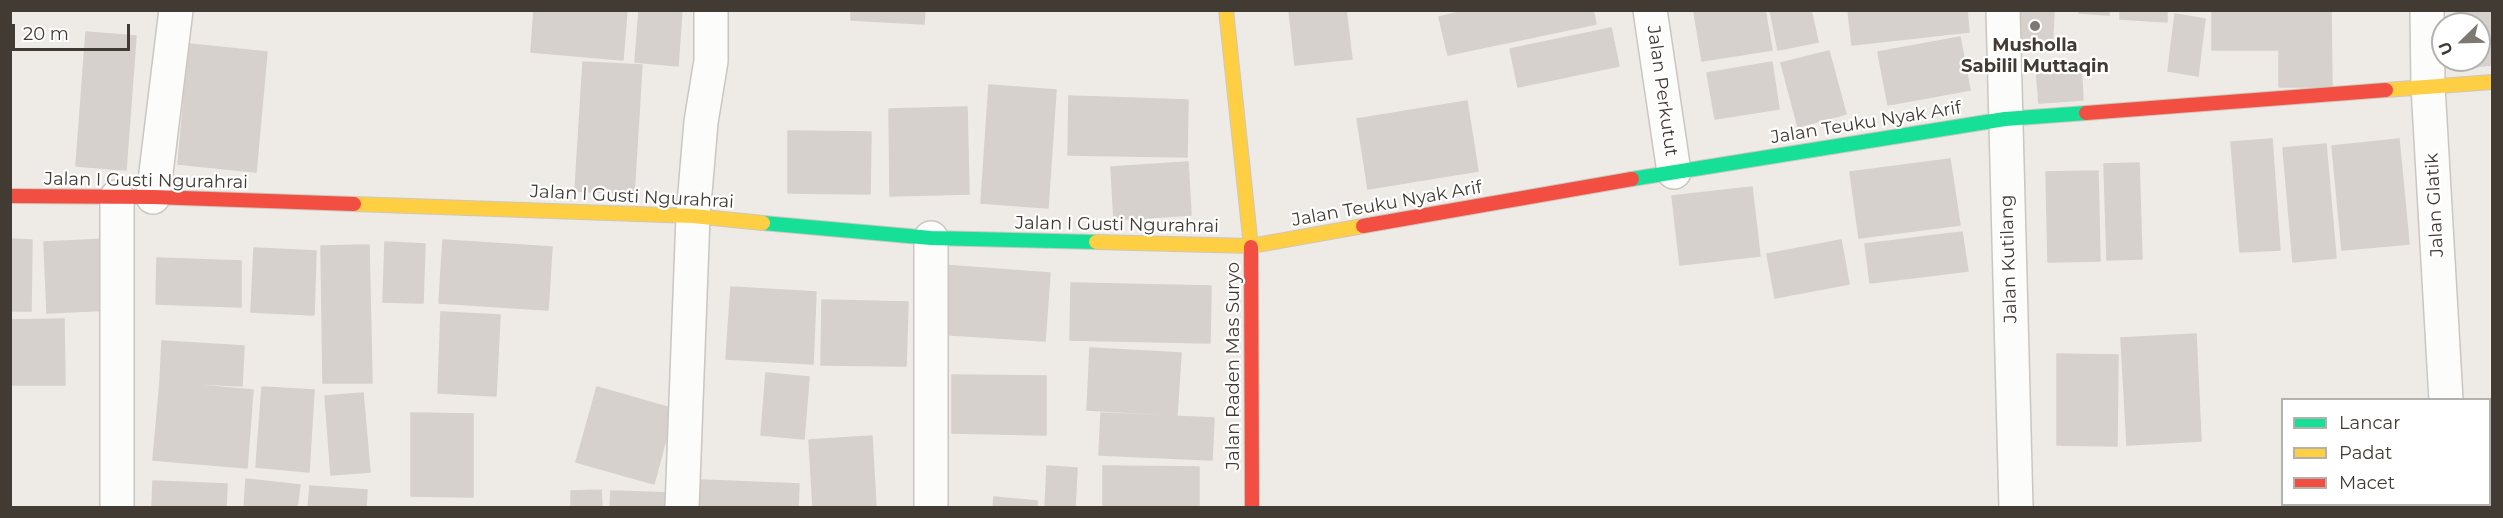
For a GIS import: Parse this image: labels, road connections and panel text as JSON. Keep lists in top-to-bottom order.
{
  "streets": {
    "street": [
      "Jalan Perkutut",
      "Jalan Teuku Nyak Arif",
      "Jalan I Gusti Ngurahrai",
      "Jalan Glatik",
      "Jalan Kutilang",
      "Jalan Raden Mas Suryo"
    ]
  },
  "crossings": [
    ["Jalan Perkutut", "Jalan Teuku Nyak Arif"],
    ["Jalan Teuku Nyak Arif", "Jalan I Gusti Ngurahrai"],
    ["Jalan Teuku Nyak Arif", "Jalan Glatik"],
    ["Jalan Teuku Nyak Arif", "Jalan Kutilang"],
    ["Jalan Teuku Nyak Arif", "Jalan Raden Mas Suryo"],
    ["Jalan I Gusti Ngurahrai", "Jalan Raden Mas Suryo"]
  ],
  "places": ["Musholla Sabilil Muttaqin"],
  "legend": ["Lancar", "Padat", "Macet"],
  "scale_bar": "20 m",
  "north": "bottom left"
}
